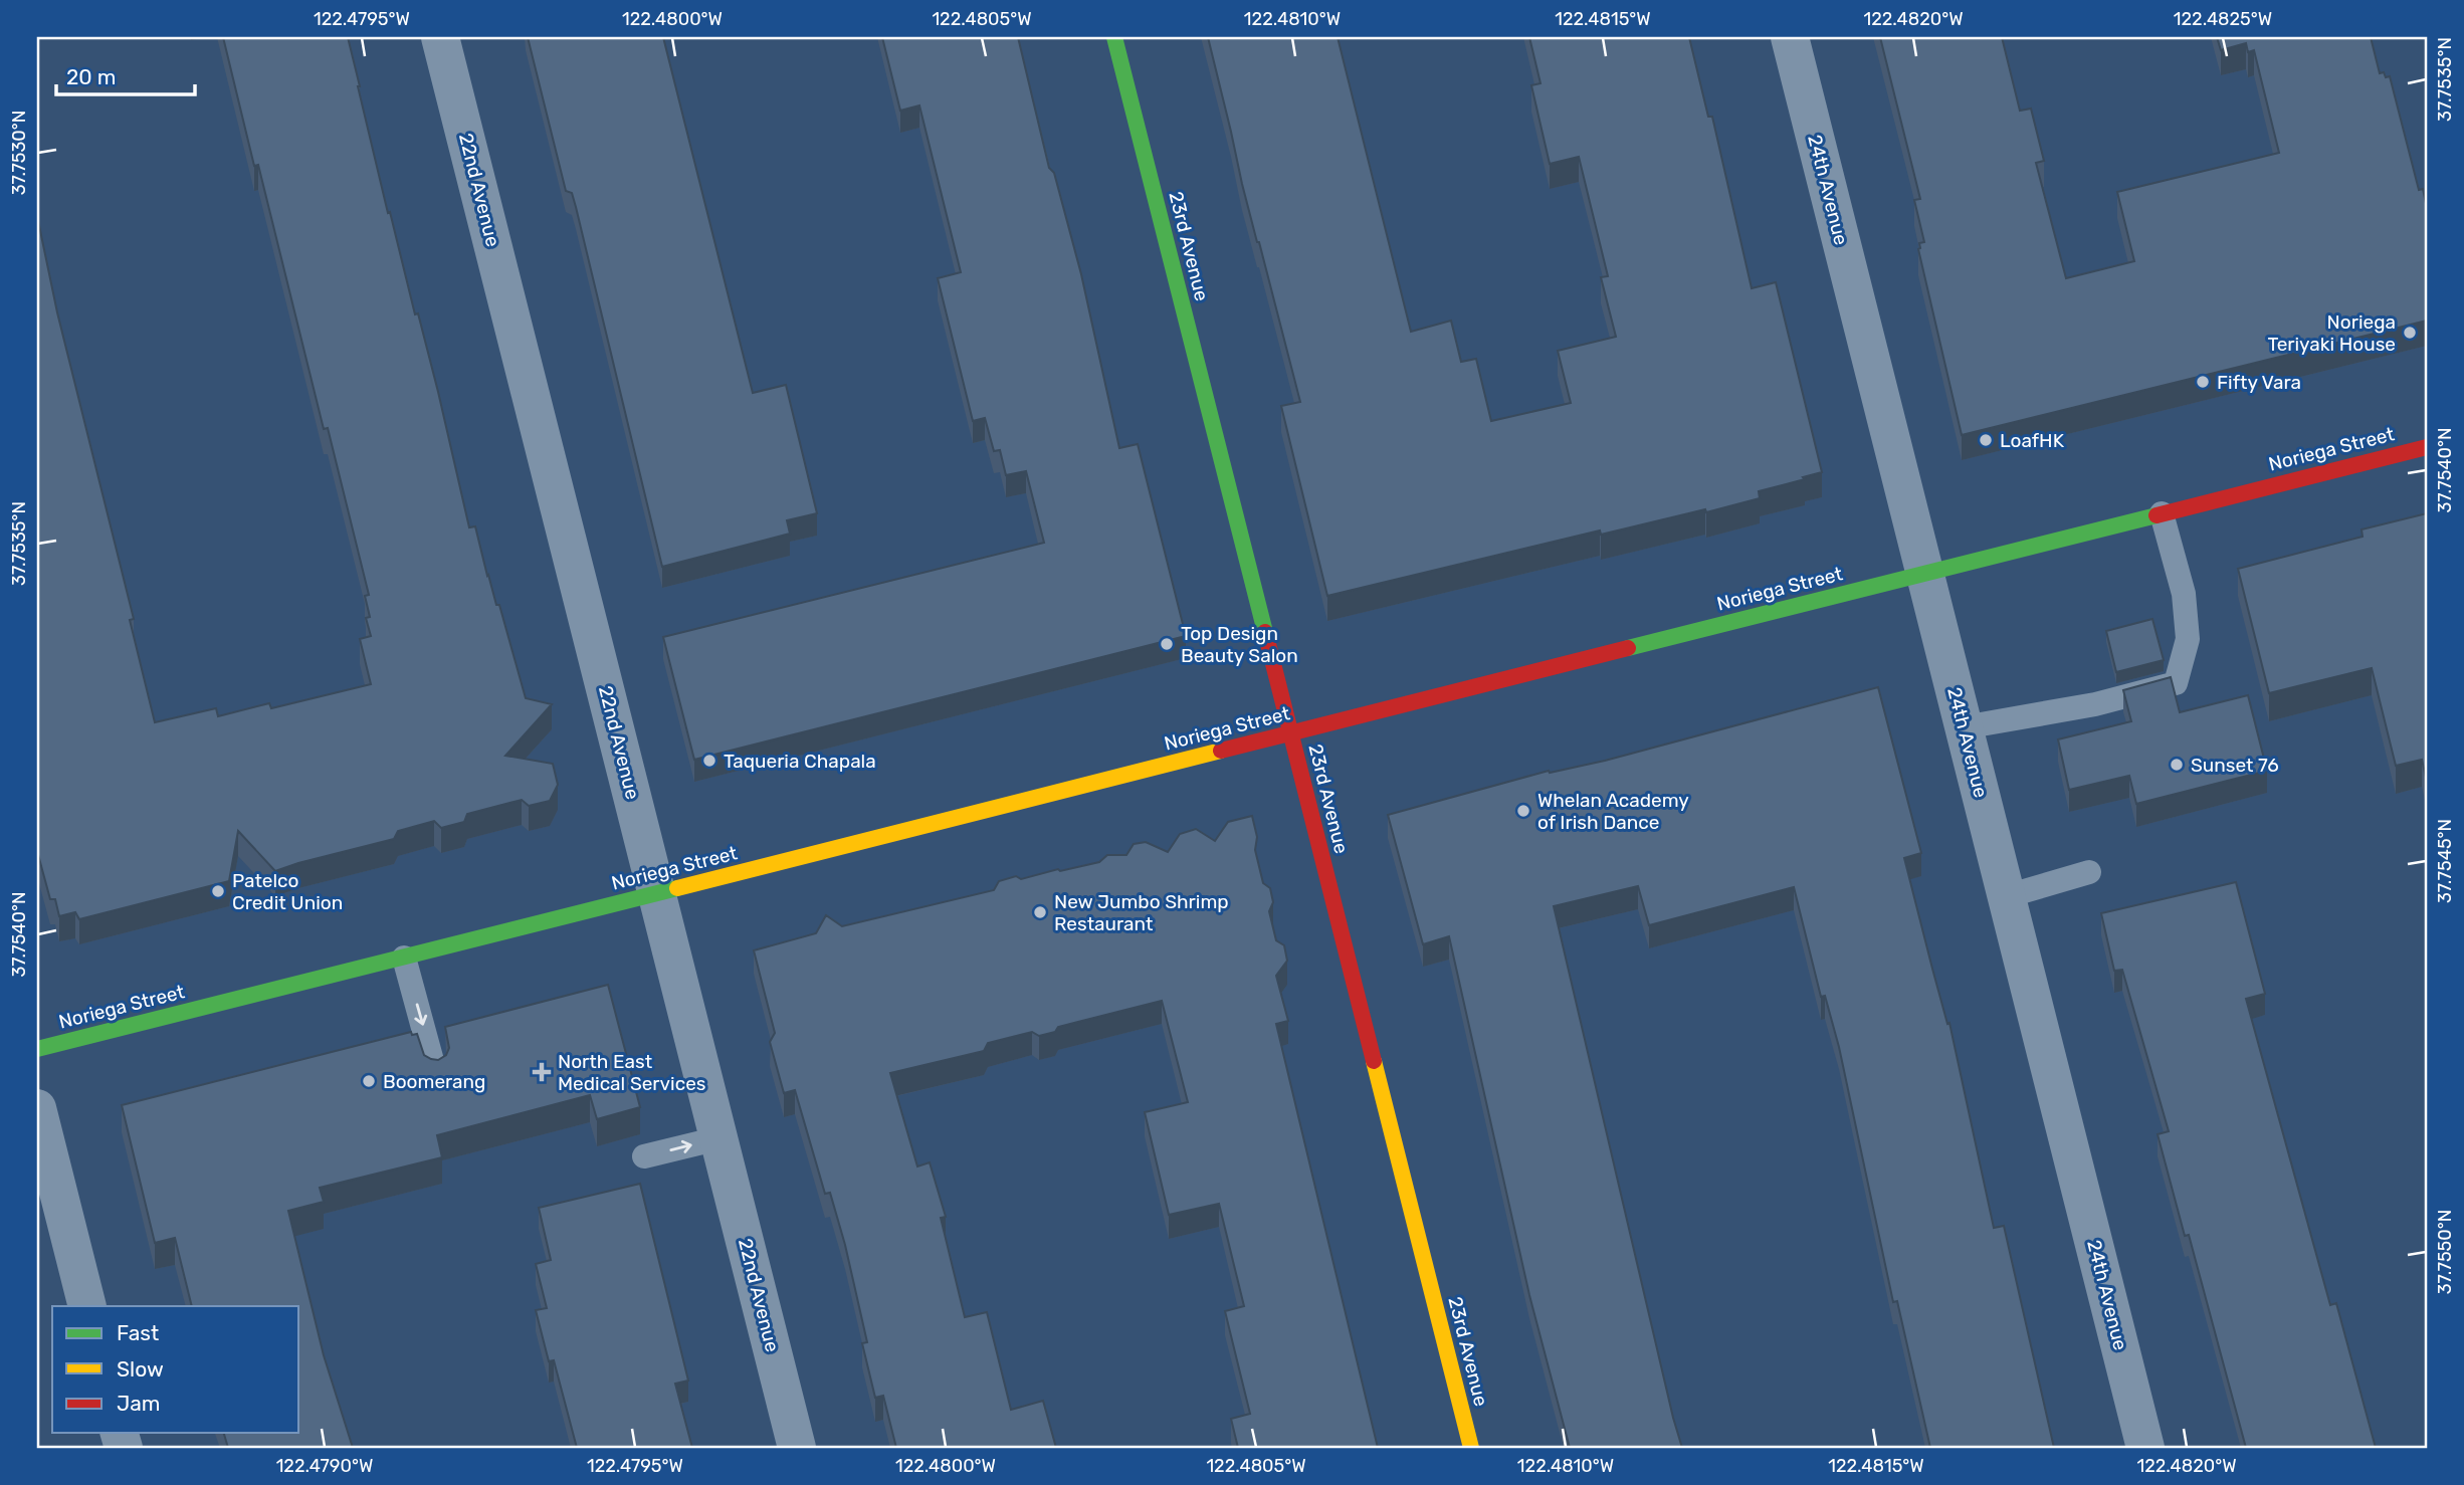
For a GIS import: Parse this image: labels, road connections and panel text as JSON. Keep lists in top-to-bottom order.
{
  "streets": {
    "street": [
      "22nd Avenue",
      "24th Avenue",
      "23rd Avenue",
      "Noriega Street"
    ]
  },
  "crossings": [
    ["22nd Avenue", "Noriega Street"],
    ["24th Avenue", "Noriega Street"],
    ["23rd Avenue", "Noriega Street"]
  ],
  "places": {
    "other": [
      "Noriega Teriyaki House",
      "Fifty Vara",
      "LoafHK",
      "Top Design Beauty Salon",
      "Taqueria Chapala",
      "Sunset 76",
      "Whelan Academy of Irish Dance",
      "Patelco Credit Union",
      "New Jumbo Shrimp Restaurant",
      "Boomerang"
    ],
    "health": ["North East Medical Services"]
  },
  "legend": ["Fast", "Slow", "Jam"],
  "scale_bar": "20 m",
  "coordinates": [
    "122.4795°W",
    "122.4800°W",
    "122.4805°W",
    "122.4810°W",
    "122.4815°W",
    "122.4820°W",
    "122.4825°W",
    "37.7535°N",
    "37.7530°N",
    "37.7540°N",
    "37.7545°N",
    "37.7550°N",
    "122.4790°W"
  ]
}
